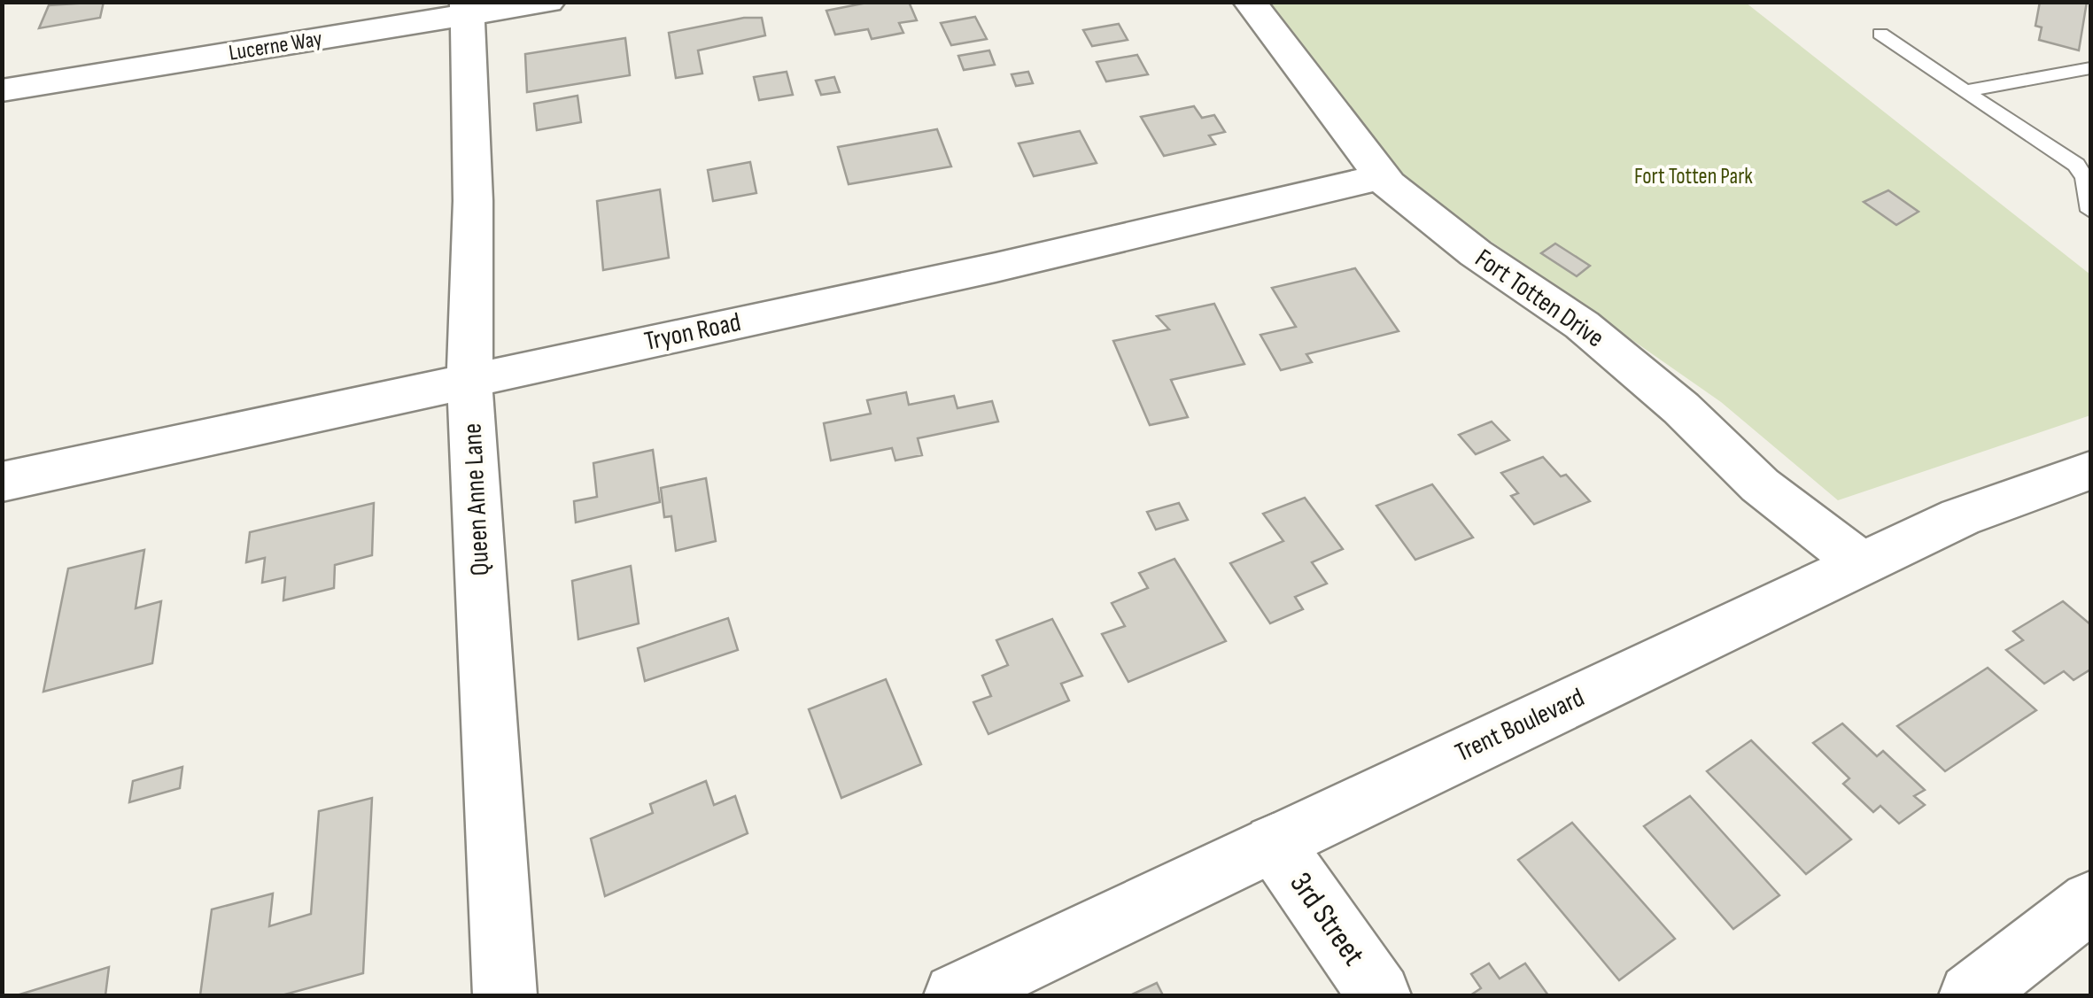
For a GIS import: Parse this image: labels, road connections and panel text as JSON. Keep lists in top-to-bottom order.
{
  "streets": {
    "street": [
      "Lucerne Way",
      "Fort Totten Drive",
      "Tryon Road",
      "Queen Anne Lane",
      "Trent Boulevard",
      "3rd Street"
    ]
  },
  "crossings": [
    ["Lucerne Way", "Queen Anne Lane"],
    ["Fort Totten Drive", "Tryon Road"],
    ["Fort Totten Drive", "Trent Boulevard"],
    ["Tryon Road", "Queen Anne Lane"],
    ["Trent Boulevard", "3rd Street"]
  ],
  "parks": ["Fort Totten Park"]
}
